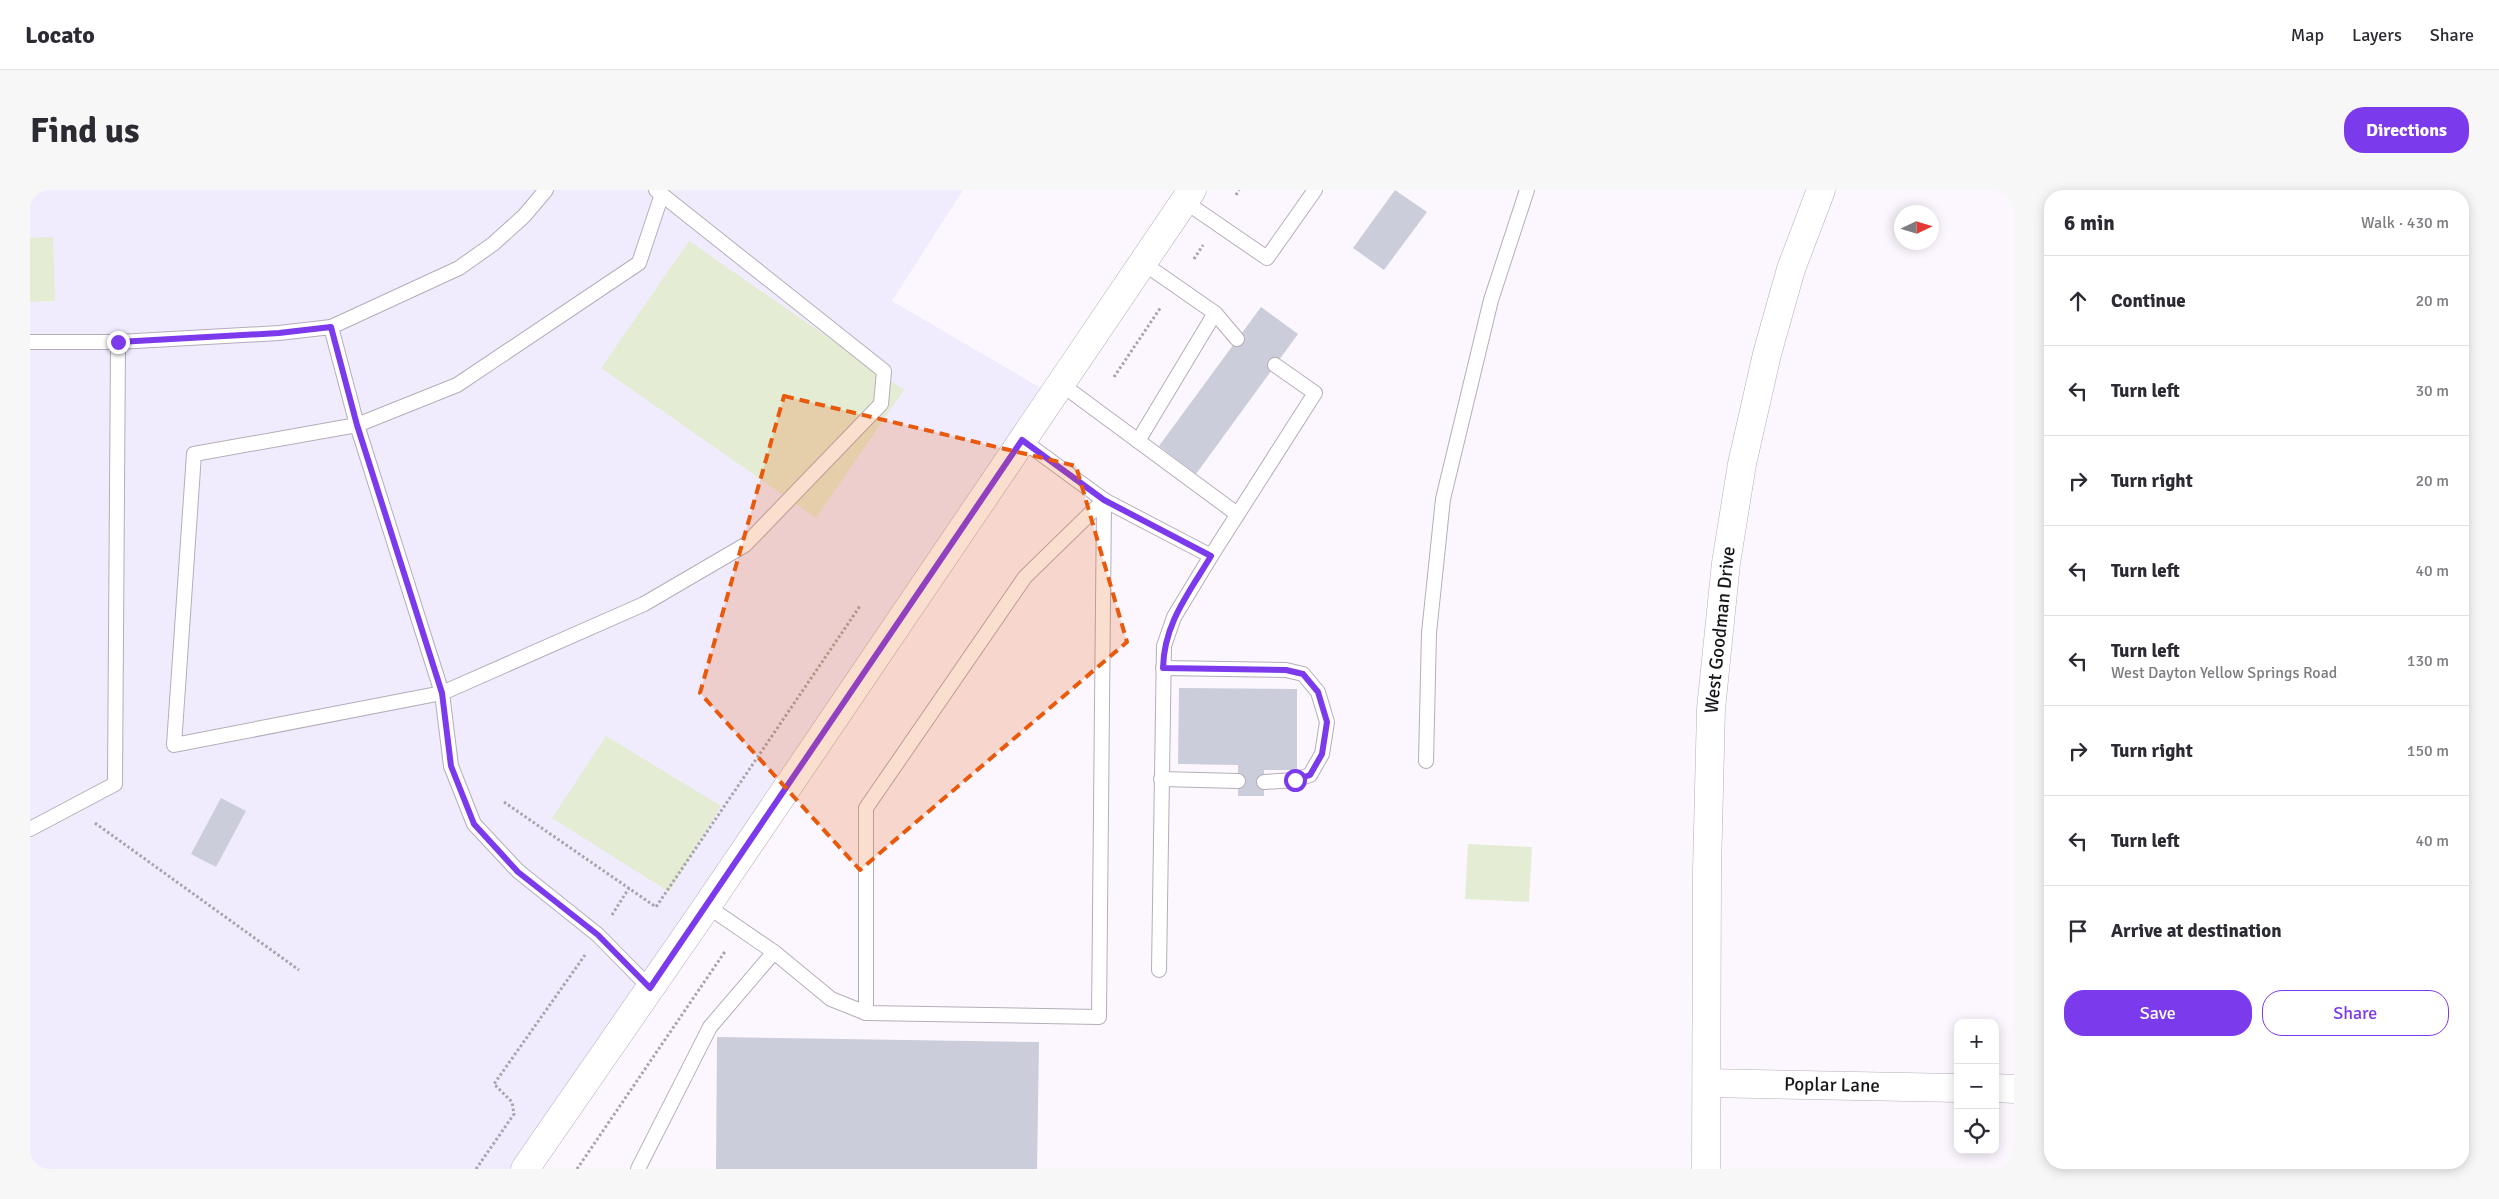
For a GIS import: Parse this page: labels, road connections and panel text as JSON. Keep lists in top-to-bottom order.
{
  "streets": {
    "street": ["West Goodman Drive", "Poplar Lane"]
  },
  "crossings": [
    ["West Goodman Drive", "Poplar Lane"]
  ],
  "north": "right",
  "page": {
    "header": "Locato",
    "nav": ["Map", "Layers", "Share"],
    "buttons": [
      "Directions",
      ["Save", "Share"]
    ],
    "title": "Find us",
    "heading": ["6 min", "Walk · 430 m"],
    "list": [
      ["Continue", "20 m"],
      ["Turn left", "30 m"],
      ["Turn right", "20 m"],
      ["Turn left", "40 m"],
      ["Turn left", "West Dayton Yellow Springs Road", "130 m"],
      ["Turn right", "150 m"],
      ["Turn left", "40 m"],
      "Arrive at destination"
    ],
    "map_buttons": ["+", "−"]
  }
}
